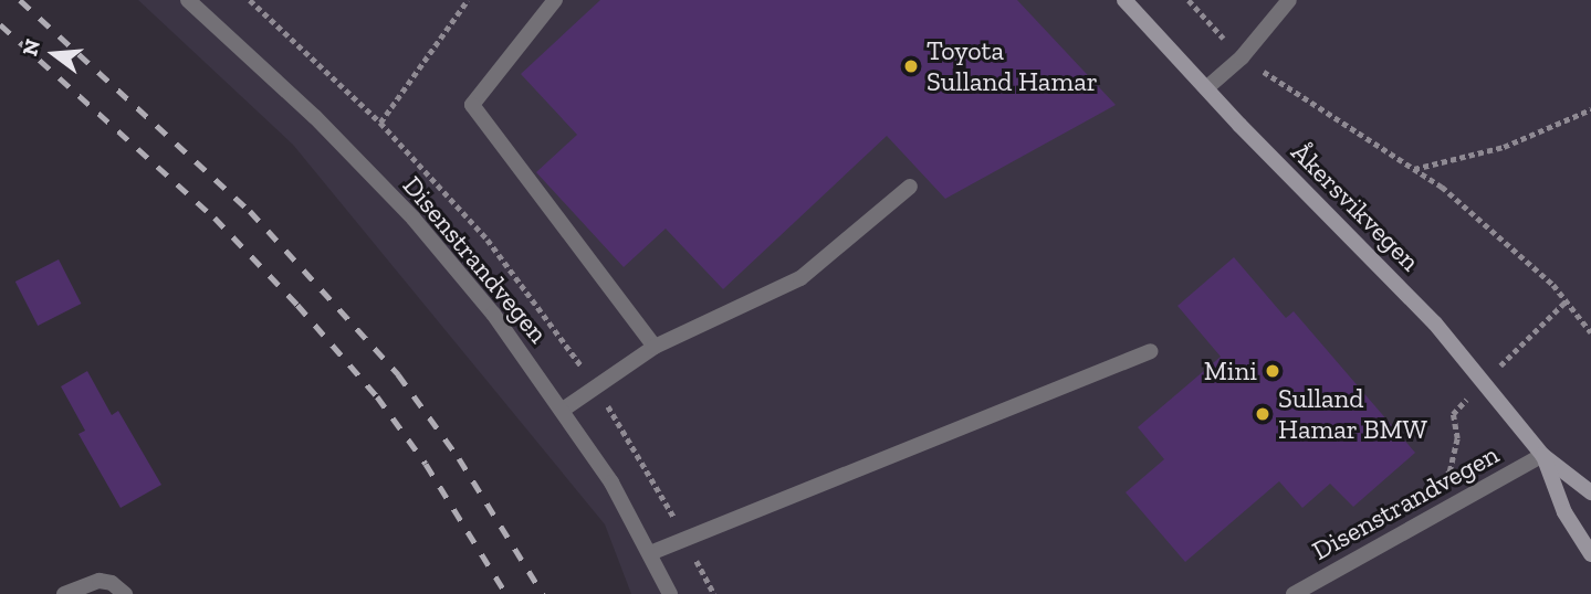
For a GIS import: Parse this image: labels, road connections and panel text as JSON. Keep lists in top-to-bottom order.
{
  "streets": {
    "street": ["Åkersvikvegen", "Disenstrandvegen"]
  },
  "crossings": [
    ["Åkersvikvegen", "Disenstrandvegen"]
  ],
  "places": ["Toyota Sulland Hamar", "Mini", "Sulland Hamar BMW"],
  "north": "left"
}
